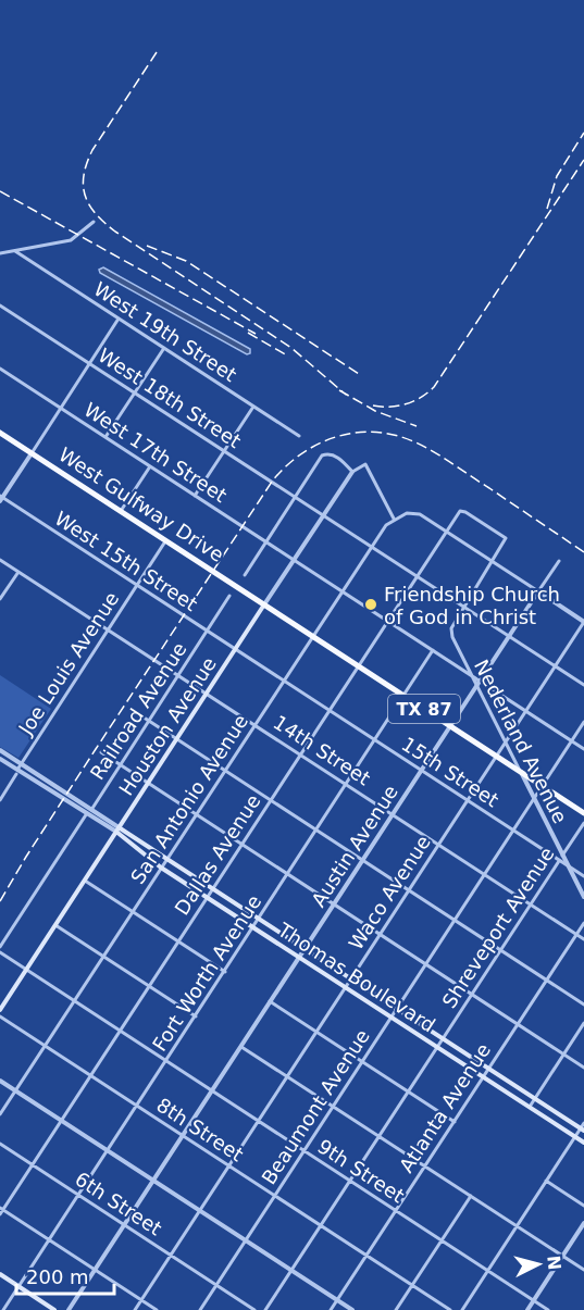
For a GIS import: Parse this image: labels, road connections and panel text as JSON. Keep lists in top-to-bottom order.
{
  "streets": {
    "main road": [
      "West Gulfway Drive",
      "TX 87",
      "Houston Avenue",
      "Thomas Boulevard"
    ],
    "street": [
      "West 19th Street",
      "West 18th Street",
      "West 17th Street",
      "West 15th Street",
      "Joe Louis Avenue",
      "Railroad Avenue",
      "Nederland Avenue",
      "14th Street",
      "15th Street",
      "San Antonio Avenue",
      "Austin Avenue",
      "Dallas Avenue",
      "Waco Avenue",
      "Shreveport Avenue",
      "Fort Worth Avenue",
      "Beaumont Avenue",
      "Atlanta Avenue",
      "8th Street",
      "9th Street",
      "6th Street"
    ]
  },
  "crossings": [
    ["West 18th Street", "Houston Avenue"],
    ["West 18th Street", "Nederland Avenue"],
    ["West 18th Street", "San Antonio Avenue"],
    ["West 18th Street", "Austin Avenue"],
    ["West 18th Street", "Dallas Avenue"],
    ["West 18th Street", "Waco Avenue"],
    ["West 17th Street", "Houston Avenue"],
    ["West 17th Street", "Nederland Avenue"],
    ["West 17th Street", "San Antonio Avenue"],
    ["West 17th Street", "Dallas Avenue"],
    ["West 17th Street", "Fort Worth Avenue"],
    ["West Gulfway Drive", "Joe Louis Avenue"],
    ["West Gulfway Drive", "TX 87"],
    ["West Gulfway Drive", "Houston Avenue"],
    ["West 15th Street", "Joe Louis Avenue"],
    ["West 15th Street", "Railroad Avenue"],
    ["West 15th Street", "Houston Avenue"],
    ["West 15th Street", "15th Street"],
    ["Joe Louis Avenue", "14th Street"],
    ["TX 87", "Houston Avenue"],
    ["TX 87", "Nederland Avenue"],
    ["TX 87", "San Antonio Avenue"],
    ["TX 87", "Austin Avenue"],
    ["TX 87", "Dallas Avenue"],
    ["TX 87", "Waco Avenue"],
    ["TX 87", "Fort Worth Avenue"],
    ["TX 87", "Beaumont Avenue"],
    ["Railroad Avenue", "14th Street"],
    ["Houston Avenue", "14th Street"],
    ["Houston Avenue", "15th Street"],
    ["Houston Avenue", "San Antonio Avenue"],
    ["Houston Avenue", "Thomas Boulevard"],
    ["Houston Avenue", "9th Street"],
    ["Nederland Avenue", "15th Street"],
    ["Nederland Avenue", "Austin Avenue"],
    ["Nederland Avenue", "Waco Avenue"],
    ["Nederland Avenue", "Shreveport Avenue"],
    ["Nederland Avenue", "Beaumont Avenue"],
    ["14th Street", "San Antonio Avenue"],
    ["14th Street", "Austin Avenue"],
    ["14th Street", "Dallas Avenue"],
    ["14th Street", "Waco Avenue"],
    ["14th Street", "Shreveport Avenue"],
    ["14th Street", "Fort Worth Avenue"],
    ["14th Street", "Beaumont Avenue"],
    ["14th Street", "Atlanta Avenue"],
    ["15th Street", "San Antonio Avenue"],
    ["15th Street", "Austin Avenue"],
    ["15th Street", "Dallas Avenue"],
    ["15th Street", "Waco Avenue"],
    ["15th Street", "Shreveport Avenue"],
    ["15th Street", "Fort Worth Avenue"],
    ["15th Street", "Beaumont Avenue"],
    ["San Antonio Avenue", "Thomas Boulevard"],
    ["San Antonio Avenue", "8th Street"],
    ["San Antonio Avenue", "9th Street"],
    ["Austin Avenue", "Thomas Boulevard"],
    ["Austin Avenue", "8th Street"],
    ["Austin Avenue", "9th Street"],
    ["Austin Avenue", "6th Street"],
    ["Dallas Avenue", "Thomas Boulevard"],
    ["Dallas Avenue", "8th Street"],
    ["Dallas Avenue", "9th Street"],
    ["Dallas Avenue", "6th Street"],
    ["Waco Avenue", "Thomas Boulevard"],
    ["Waco Avenue", "8th Street"],
    ["Waco Avenue", "9th Street"],
    ["Waco Avenue", "6th Street"],
    ["Shreveport Avenue", "Thomas Boulevard"],
    ["Shreveport Avenue", "8th Street"],
    ["Shreveport Avenue", "9th Street"],
    ["Fort Worth Avenue", "Thomas Boulevard"],
    ["Fort Worth Avenue", "8th Street"],
    ["Fort Worth Avenue", "9th Street"],
    ["Fort Worth Avenue", "6th Street"],
    ["Thomas Boulevard", "Beaumont Avenue"],
    ["Thomas Boulevard", "Atlanta Avenue"],
    ["Beaumont Avenue", "8th Street"],
    ["Beaumont Avenue", "9th Street"],
    ["Beaumont Avenue", "6th Street"],
    ["Atlanta Avenue", "8th Street"],
    ["Atlanta Avenue", "9th Street"]
  ],
  "places": ["Friendship Church of God in Christ"],
  "scale_bar": "200 m",
  "north": "right"
}
